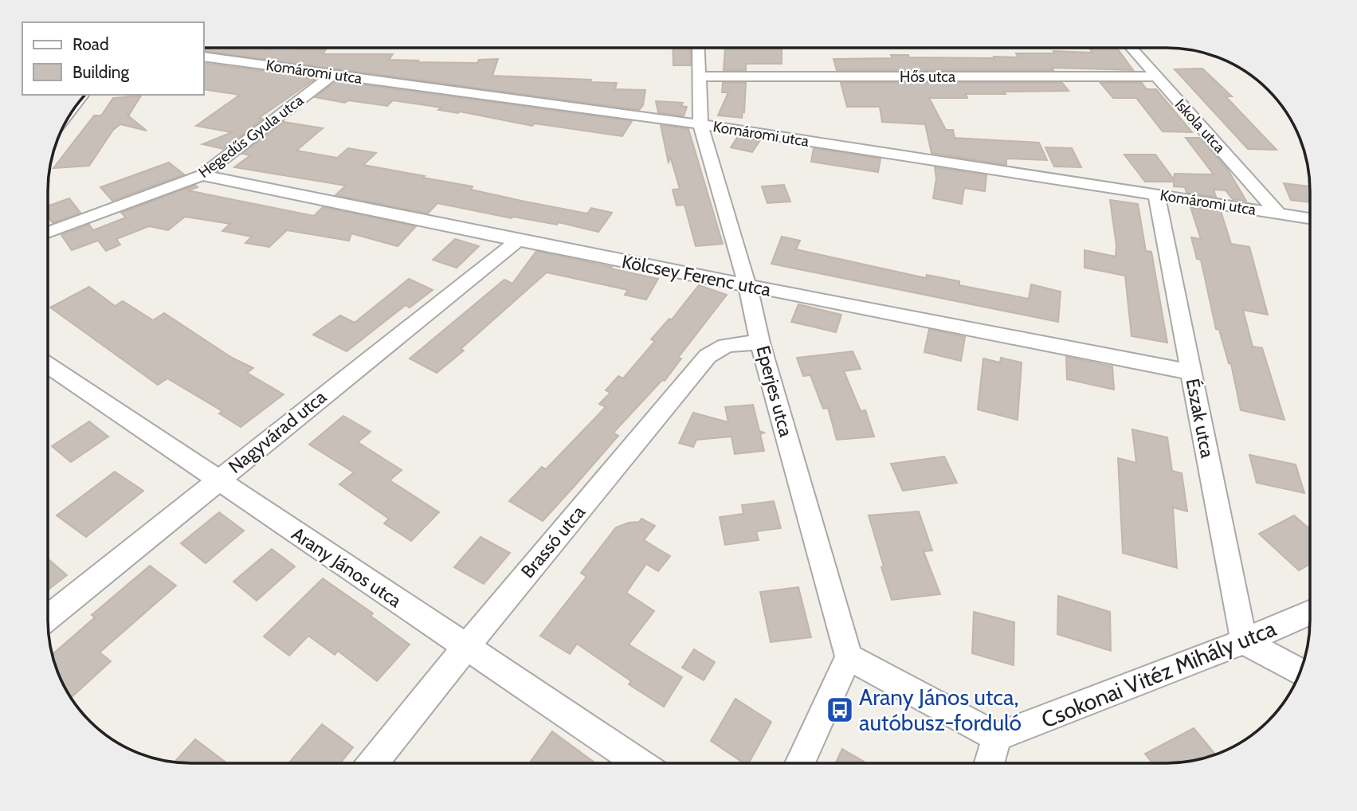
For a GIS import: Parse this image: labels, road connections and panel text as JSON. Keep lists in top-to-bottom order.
{
  "streets": {
    "street": [
      "Komáromi utca",
      "Hős utca",
      "Iskola utca",
      "Hegedűs Gyula utca",
      "Kölcsey Ferenc utca",
      "Eperjes utca",
      "Észak utca",
      "Nagyvárad utca",
      "Brassó utca",
      "Arany János utca",
      "Csokonai Vitéz Mihály utca"
    ]
  },
  "crossings": [
    ["Komáromi utca", "Iskola utca"],
    ["Komáromi utca", "Hegedűs Gyula utca"],
    ["Komáromi utca", "Eperjes utca"],
    ["Komáromi utca", "Észak utca"],
    ["Hős utca", "Iskola utca"],
    ["Hős utca", "Eperjes utca"],
    ["Hegedűs Gyula utca", "Kölcsey Ferenc utca"],
    ["Kölcsey Ferenc utca", "Eperjes utca"],
    ["Kölcsey Ferenc utca", "Észak utca"],
    ["Kölcsey Ferenc utca", "Nagyvárad utca"],
    ["Eperjes utca", "Brassó utca"],
    ["Észak utca", "Csokonai Vitéz Mihály utca"],
    ["Nagyvárad utca", "Arany János utca"],
    ["Brassó utca", "Arany János utca"]
  ],
  "places": {
    "bus stop": ["Arany János utca, autóbusz-forduló"]
  },
  "legend": ["Road", "Building"]
}
